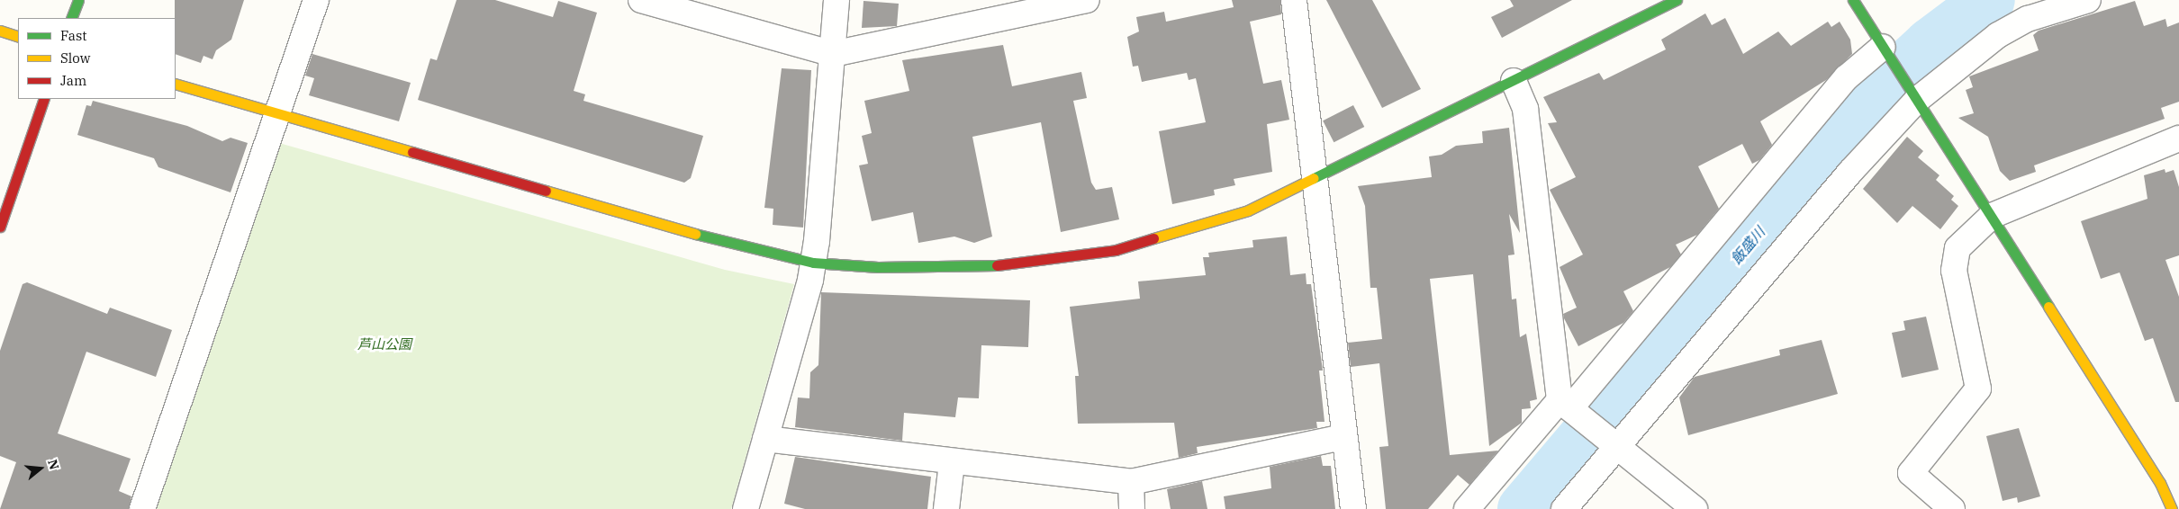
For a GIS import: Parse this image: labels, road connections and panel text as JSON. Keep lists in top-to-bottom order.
{
  "water": ["飯盛川"],
  "parks": ["芦山公園"],
  "legend": ["Fast", "Slow", "Jam"],
  "north": "right"
}
